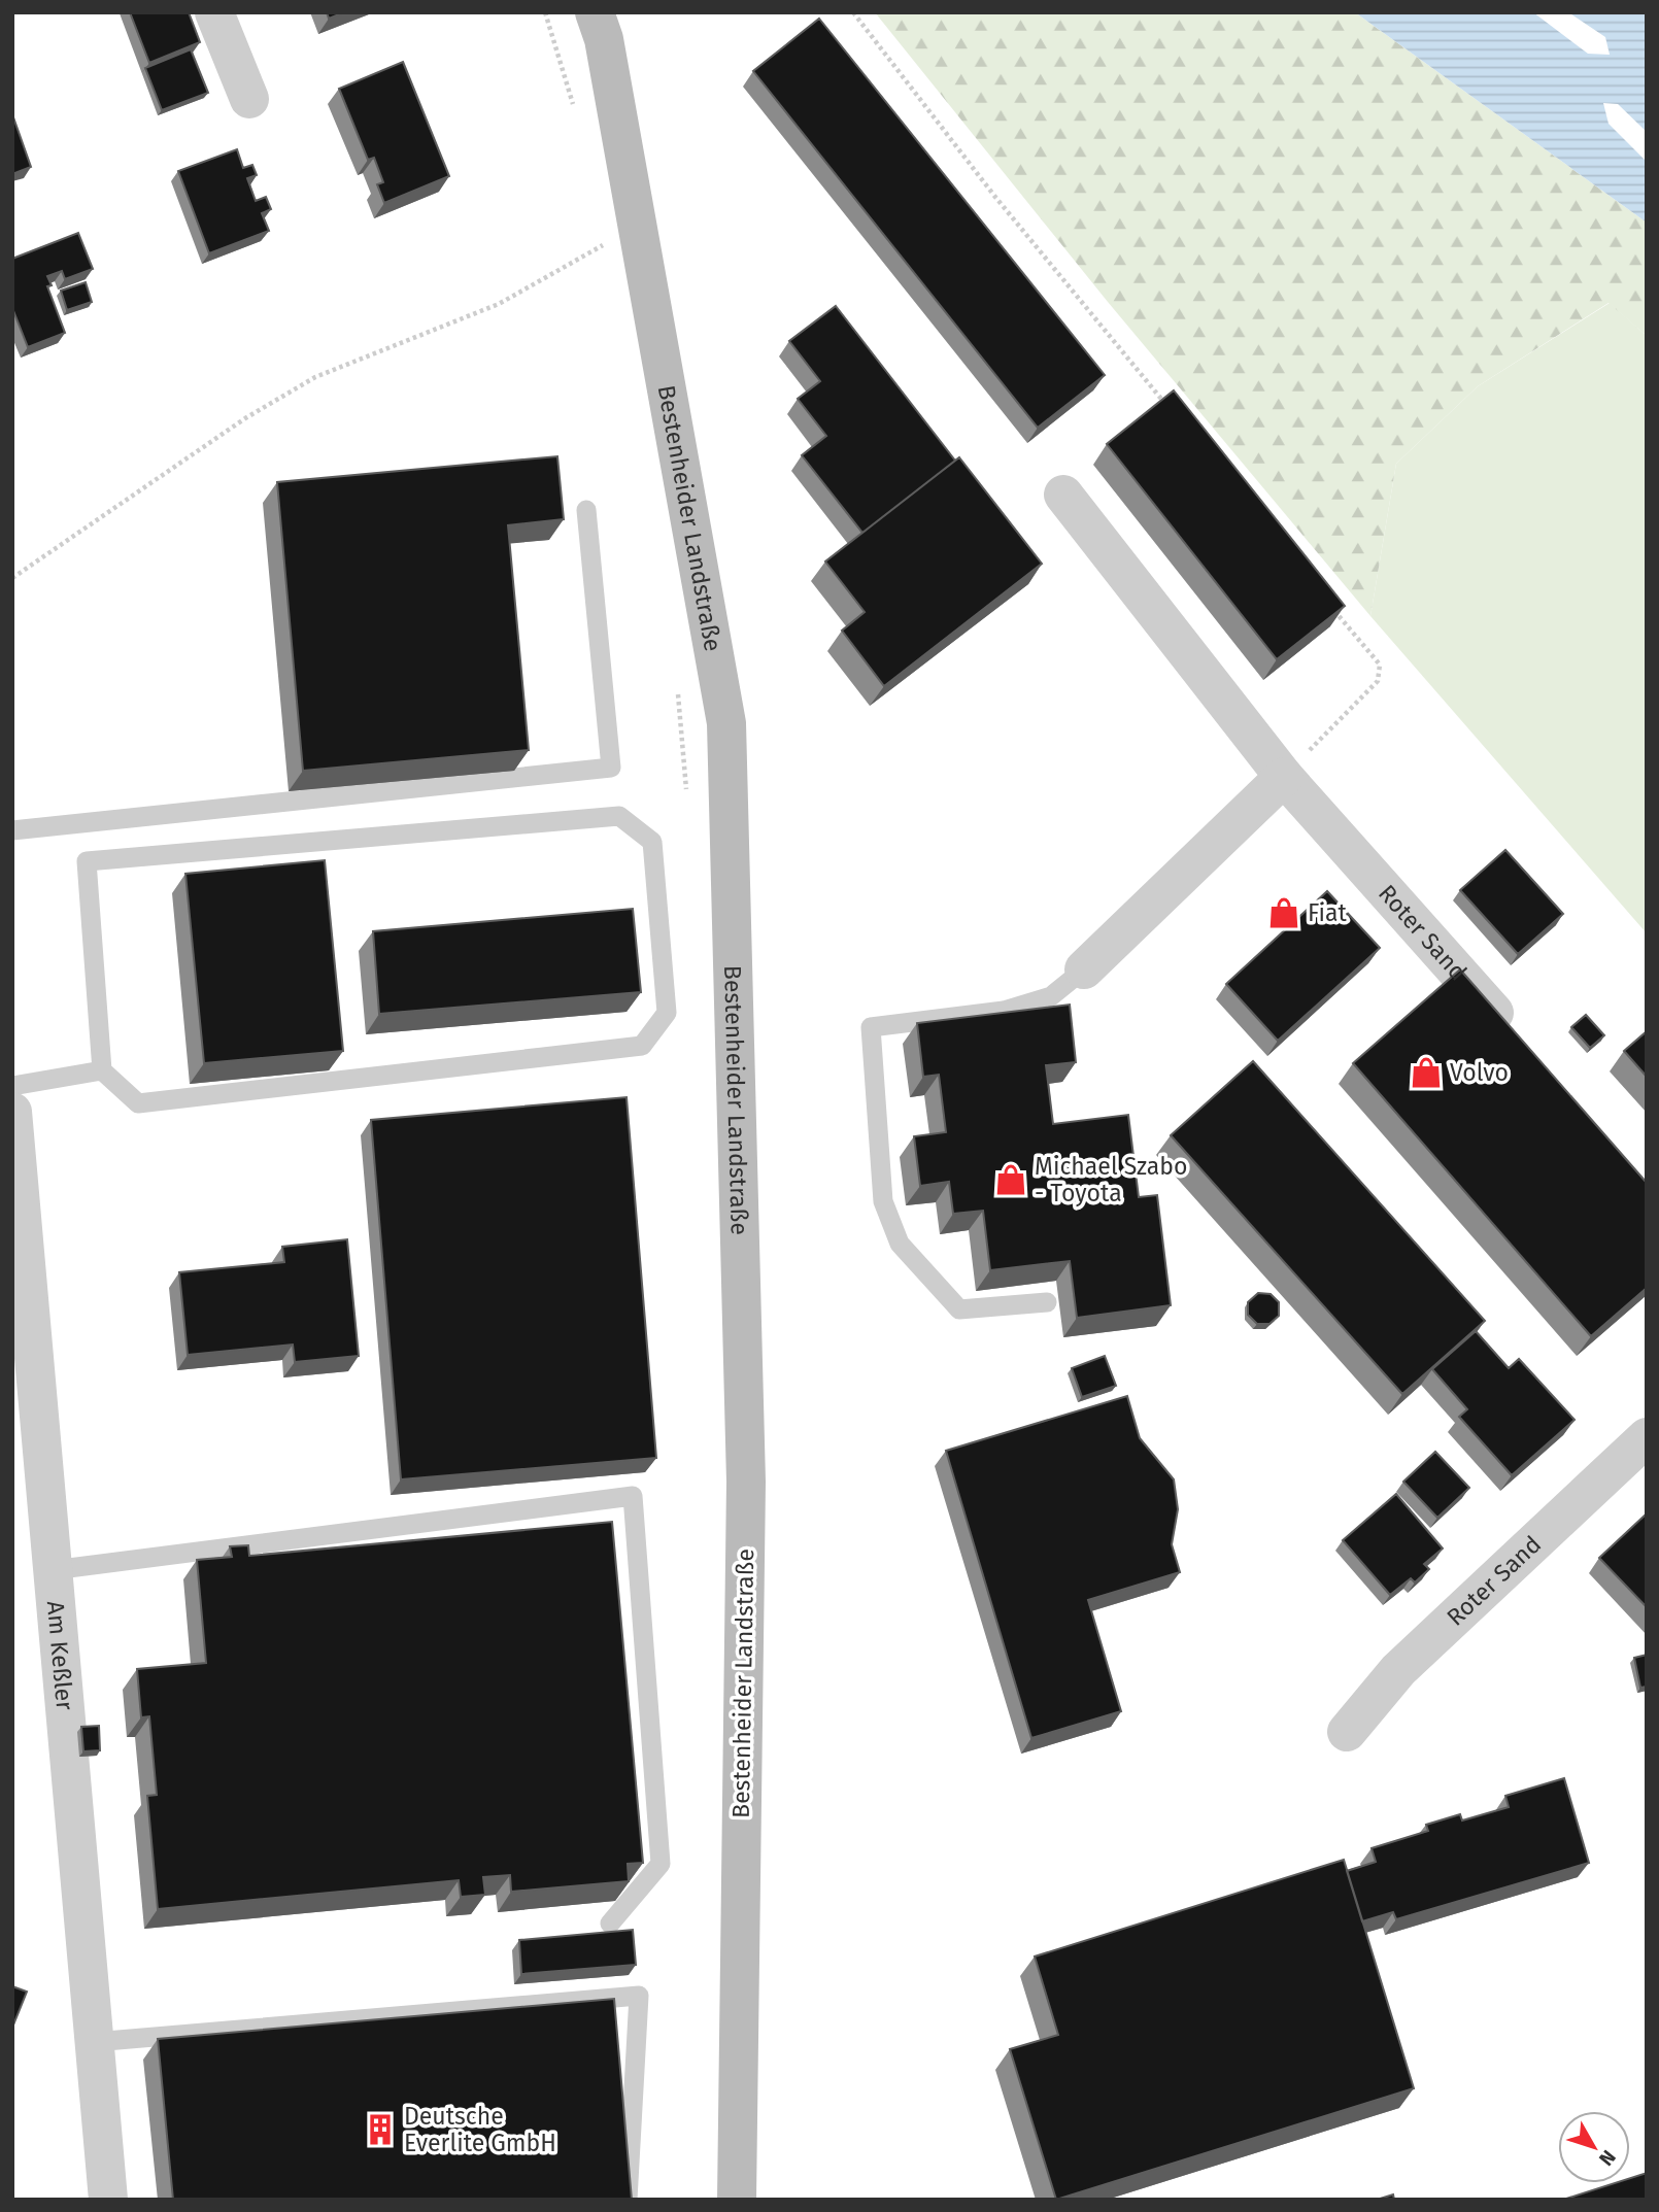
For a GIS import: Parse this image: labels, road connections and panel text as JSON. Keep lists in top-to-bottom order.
{
  "streets": {
    "main road": ["Bestenheider Landstraße"],
    "street": ["Roter Sand", "Am Keßler"]
  },
  "places": {
    "shop": ["Fiat", "Volvo", "Michael Szabo - Toyota"],
    "building": ["Deutsche Everlite GmbH"]
  },
  "north": "bottom right"
}
